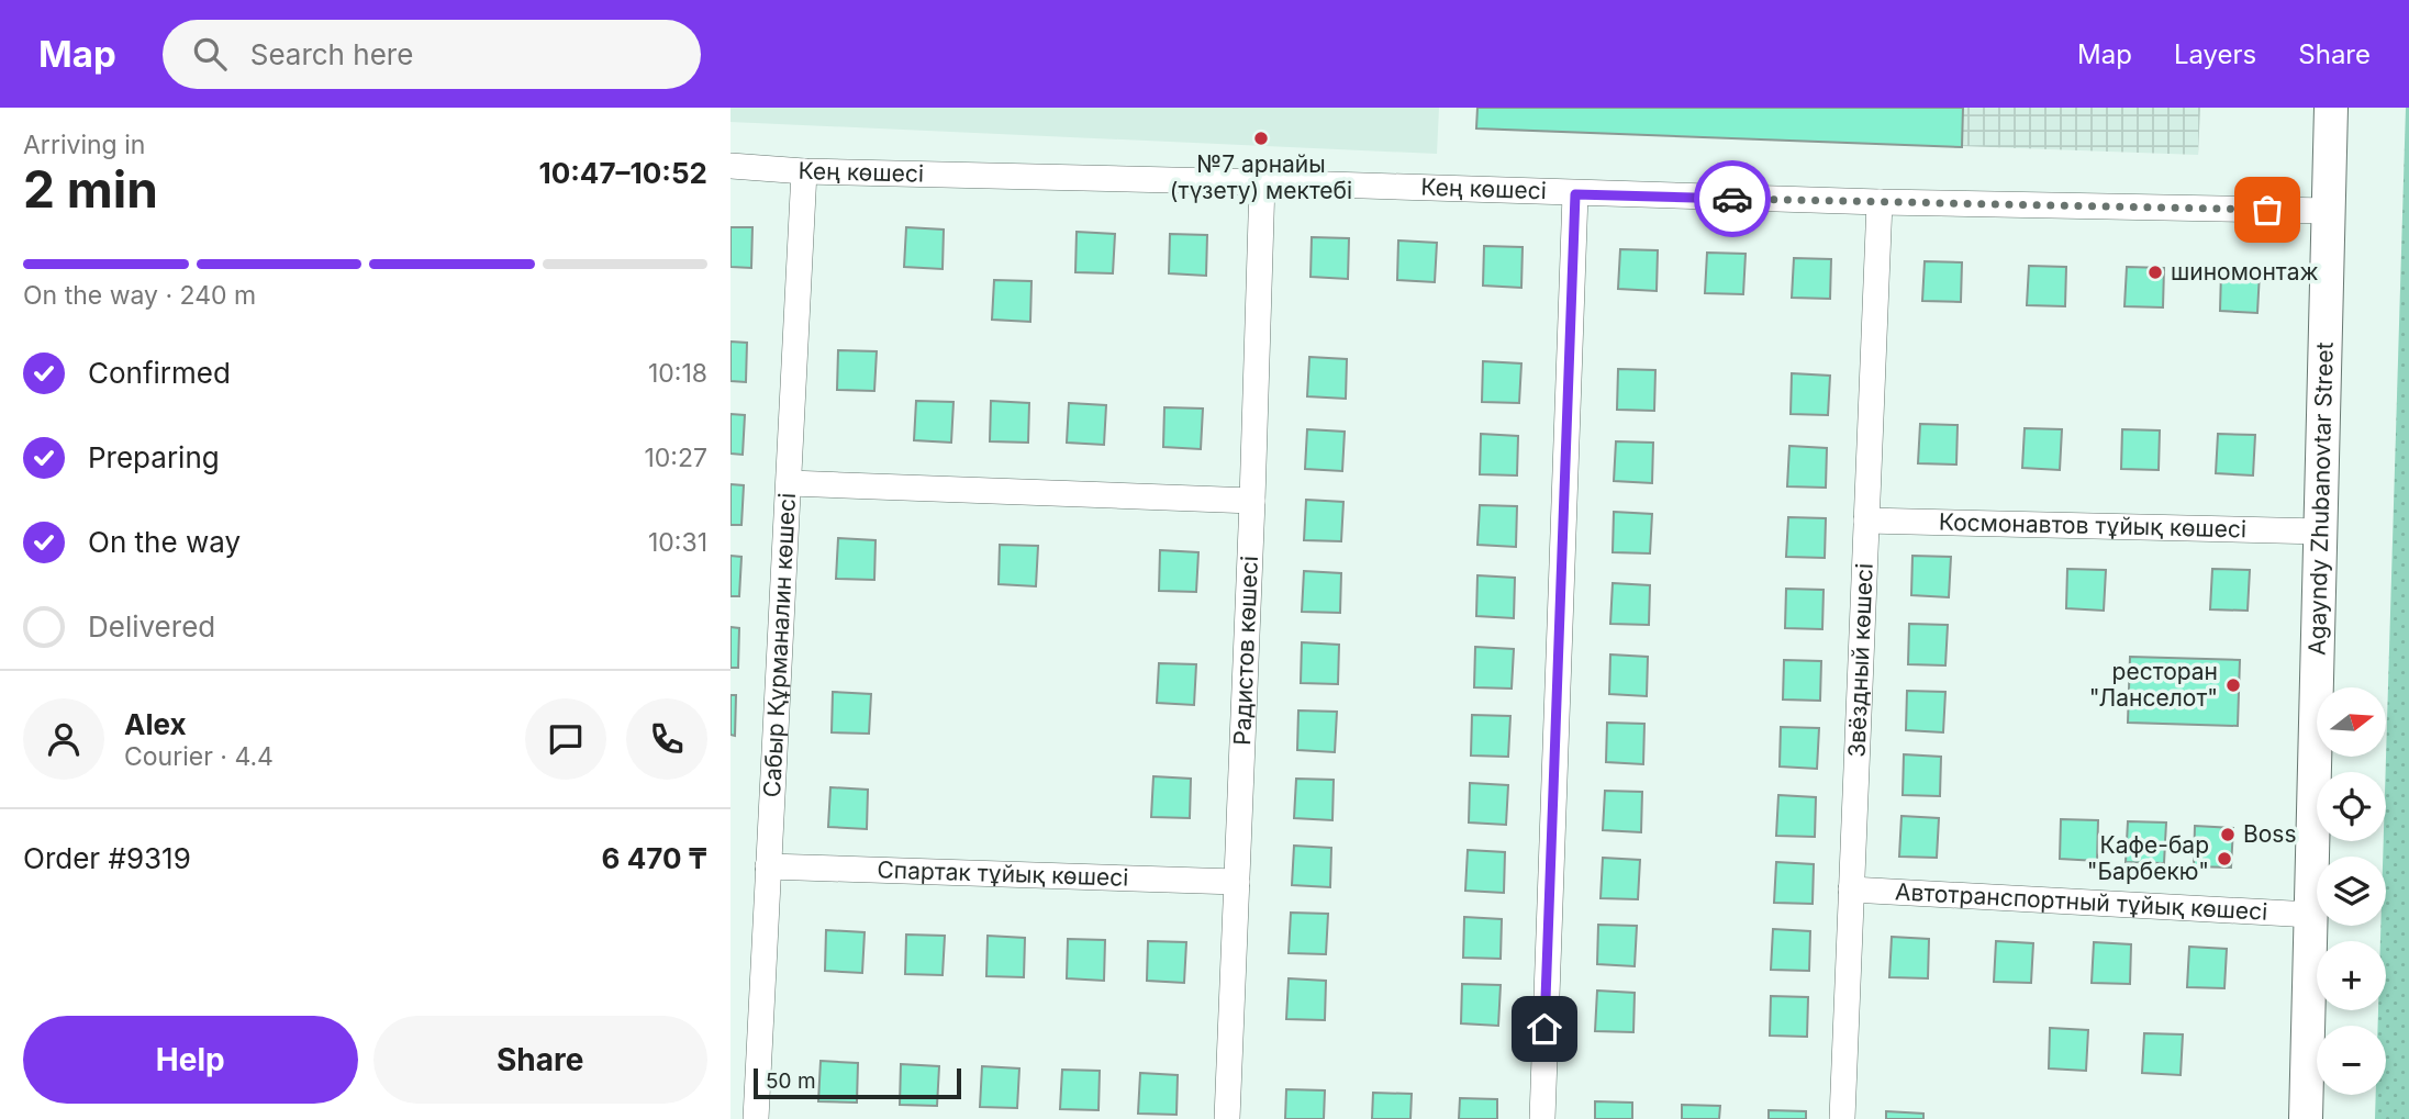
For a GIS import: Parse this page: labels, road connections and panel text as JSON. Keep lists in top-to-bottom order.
{
  "streets": {
    "street": [
      "Кең көшесі",
      "Agayndy Zhubanovtar Street",
      "Космонавтов тұйық көшесі",
      "Сабыр Құрманалин көшесі",
      "Радистов көшесі",
      "Звёздный көшесі",
      "Спартак тұйық көшесі",
      "Автотранспортный тұйық көшесі"
    ]
  },
  "crossings": [
    ["Кең көшесі", "Agayndy Zhubanovtar Street"],
    ["Кең көшесі", "Сабыр Құрманалин көшесі"],
    ["Кең көшесі", "Радистов көшесі"],
    ["Кең көшесі", "Звёздный көшесі"],
    ["Agayndy Zhubanovtar Street", "Космонавтов тұйық көшесі"],
    ["Agayndy Zhubanovtar Street", "Автотранспортный тұйық көшесі"],
    ["Космонавтов тұйық көшесі", "Звёздный көшесі"],
    ["Сабыр Құрманалин көшесі", "Спартак тұйық көшесі"],
    ["Радистов көшесі", "Спартак тұйық көшесі"],
    ["Звёздный көшесі", "Автотранспортный тұйық көшесі"]
  ],
  "places": [
    "№7 арнайы (түзету) мектебі",
    "шиномонтаж",
    "ресторан \"Ланселот\"",
    "Boss",
    "Кафе-бар \"Барбекю\""
  ],
  "scale_bar": "50 m",
  "north": "right",
  "page": {
    "header": "Map",
    "search": "Search here",
    "nav": ["Map", "Layers", "Share"],
    "heading": ["2 min", "Arriving in", "10:47–10:52"],
    "panel": [
      "Alex",
      "Courier · 4.4",
      "Order #9319",
      "6 470 ₸"
    ],
    "bar": "On the way · 240 m",
    "list": [
      ["Confirmed", "10:18"],
      ["Preparing", "10:27"],
      ["On the way", "10:31"],
      "Delivered"
    ],
    "map_buttons": ["+", "−"],
    "buttons": ["Help", "Share"],
    "scale": "50 m"
  }
}
